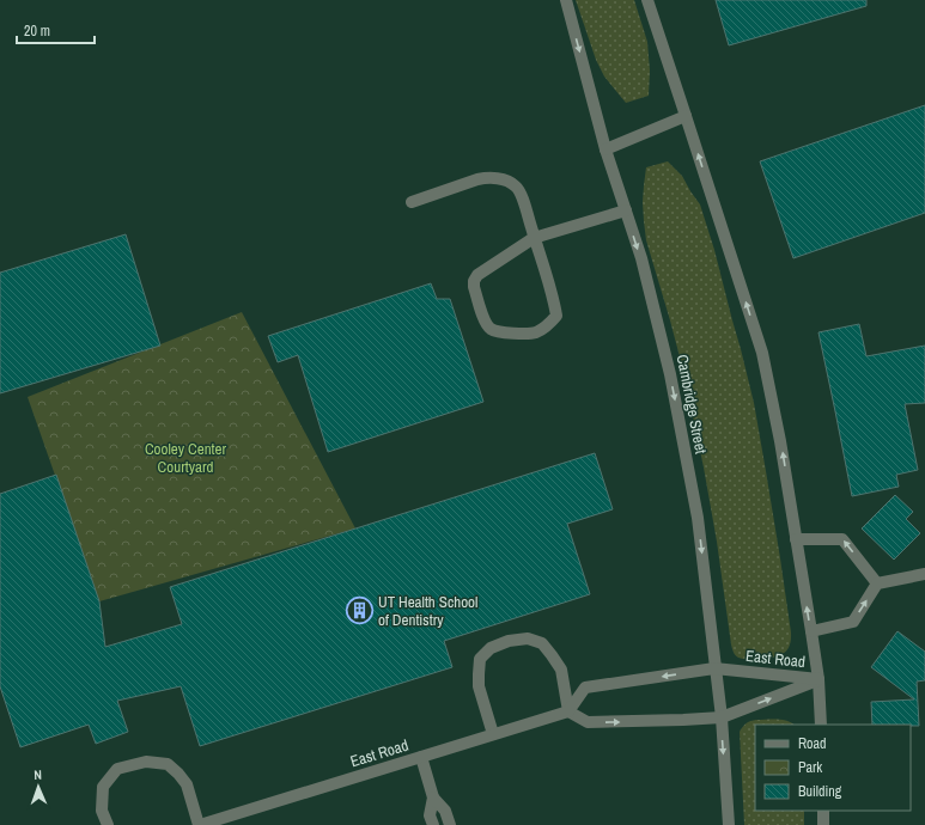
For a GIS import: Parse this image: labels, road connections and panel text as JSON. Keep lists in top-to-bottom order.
{
  "streets": {
    "street": ["Cambridge Street", "East Road"]
  },
  "crossings": [
    ["Cambridge Street", "East Road"]
  ],
  "parks": ["Cooley Center Courtyard"],
  "places": {
    "building": ["UT Health School of Dentistry"]
  },
  "legend": ["Road", "Park", "Building"],
  "scale_bar": "20 m",
  "north": "top"
}
